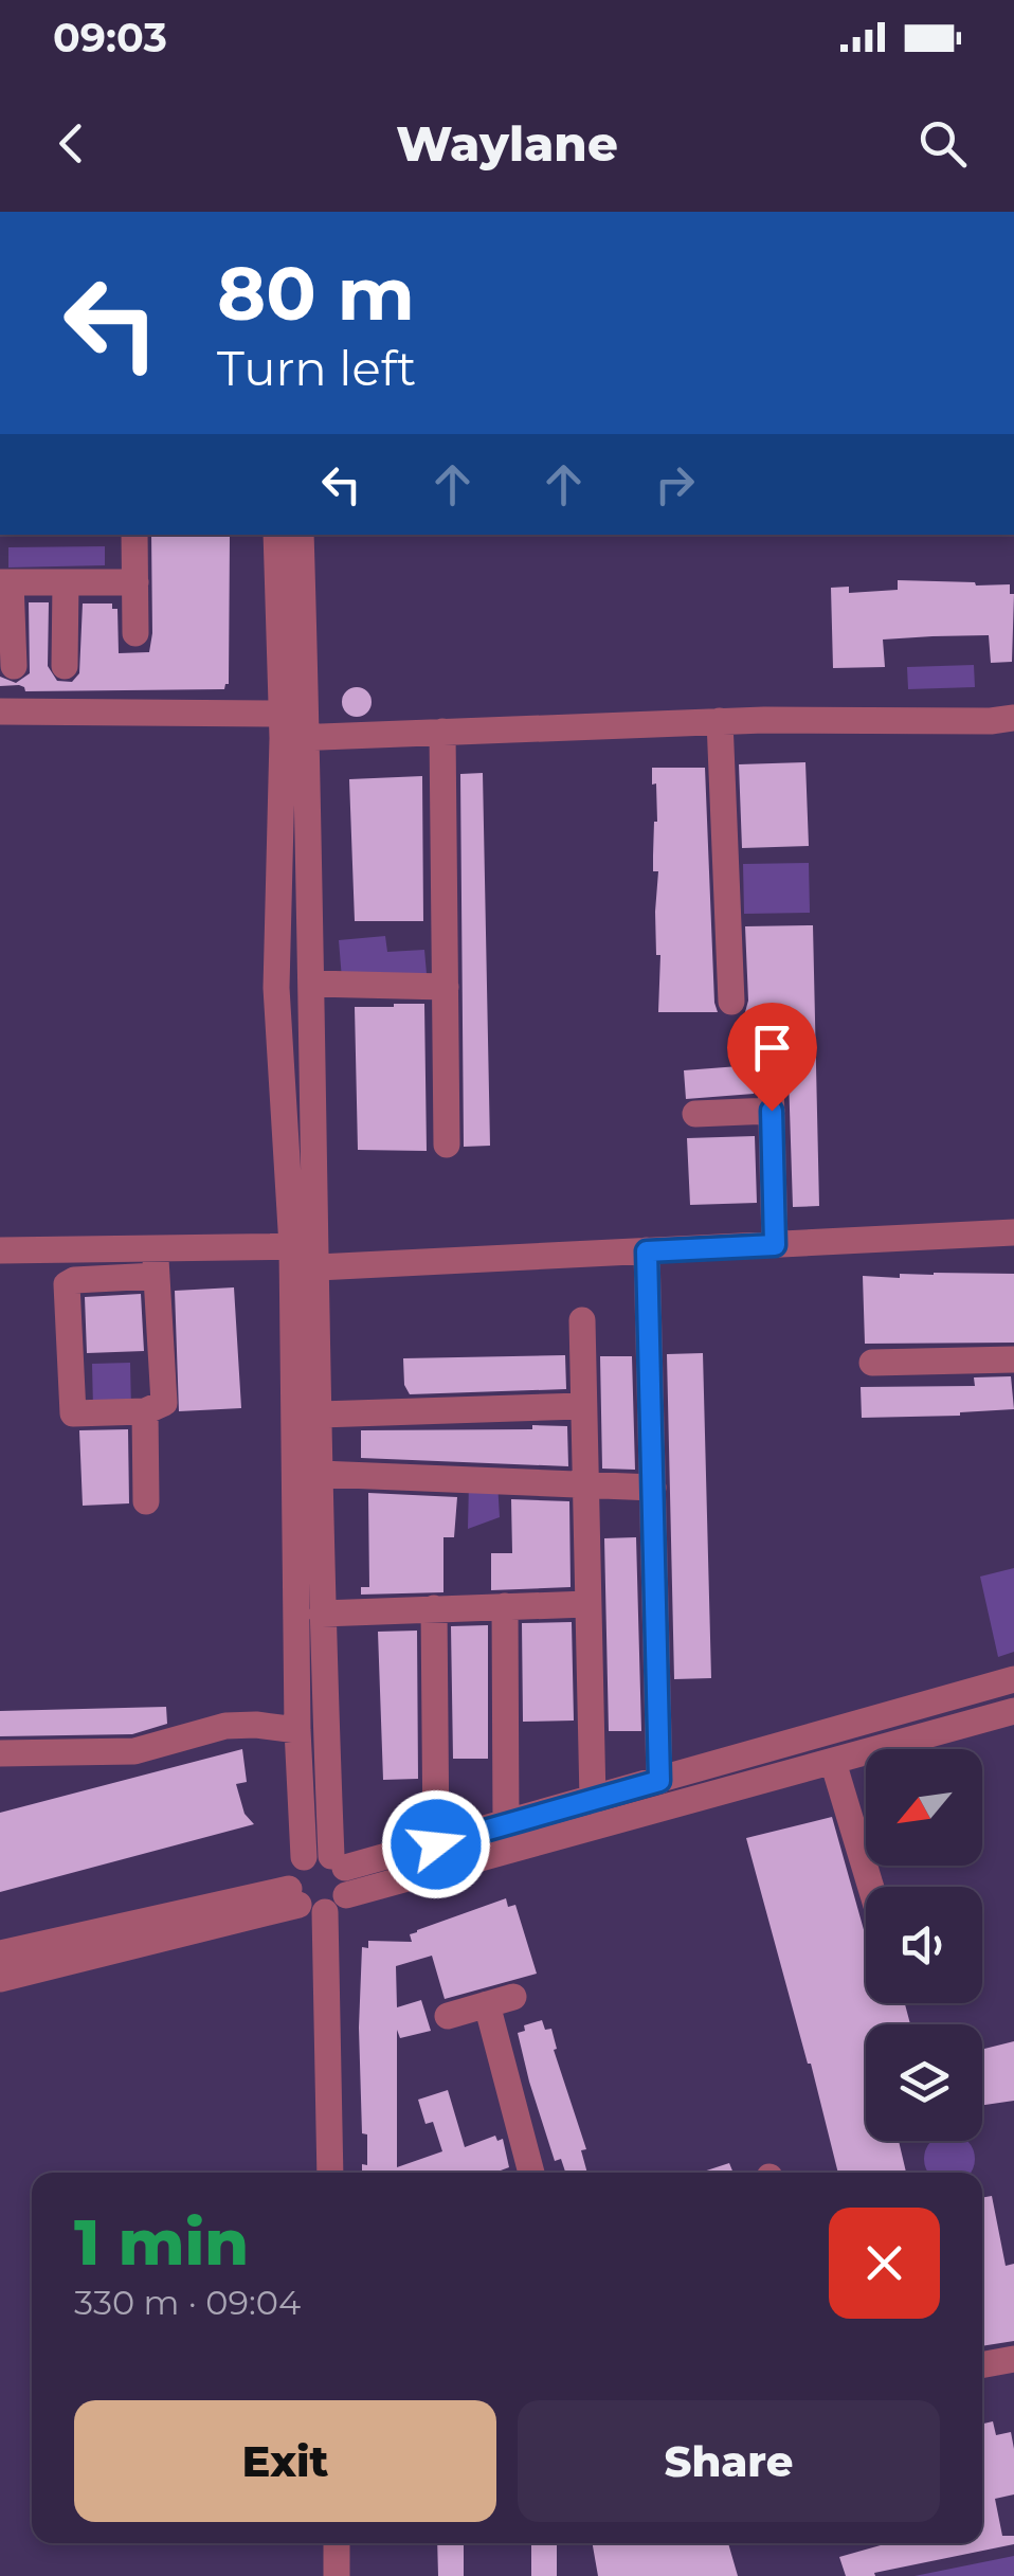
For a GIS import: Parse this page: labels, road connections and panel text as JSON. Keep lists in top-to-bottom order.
{
  "north": "bottom left",
  "page": {
    "status": "09:03",
    "header": "Waylane",
    "turn": ["80 m", "Turn left"],
    "heading": ["1 min", "330 m · 09:04"],
    "buttons": ["Exit", "Share"]
  }
}
